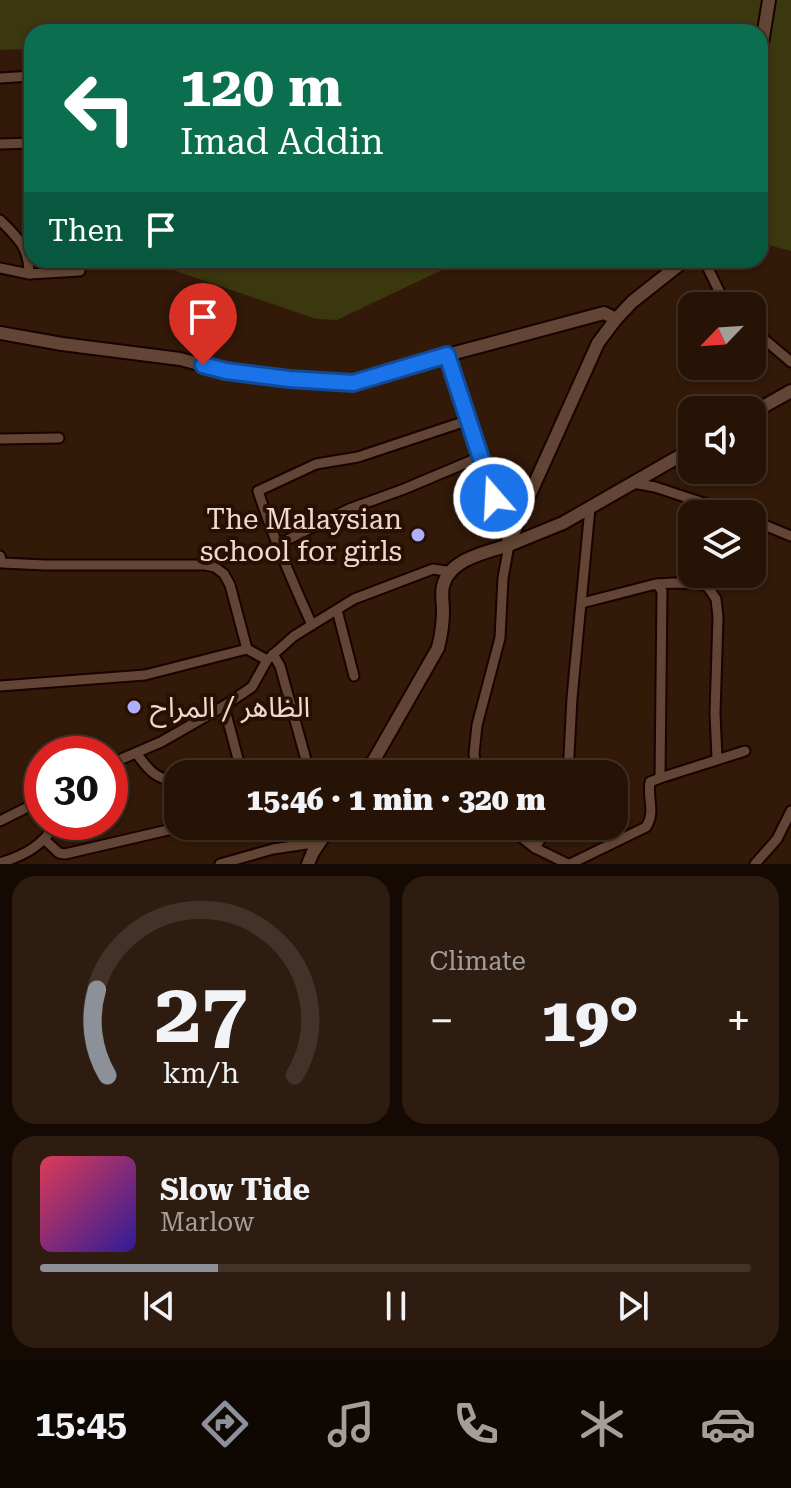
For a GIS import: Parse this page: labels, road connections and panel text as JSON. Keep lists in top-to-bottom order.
{
  "places": ["The Malaysian school for girls", "الظاهر / المراح"],
  "north": "bottom left",
  "page": {
    "turn": ["120 m", "Imad Addin"],
    "then": "Then",
    "limit": "30",
    "trip": "15:46 · 1 min · 320 m",
    "tile": "Climate",
    "heat": ["−", "19°", "+"],
    "song": ["Slow Tide", "Marlow"],
    "tabs": "15:45",
    "gauge": ["27", "km/h"]
  }
}
